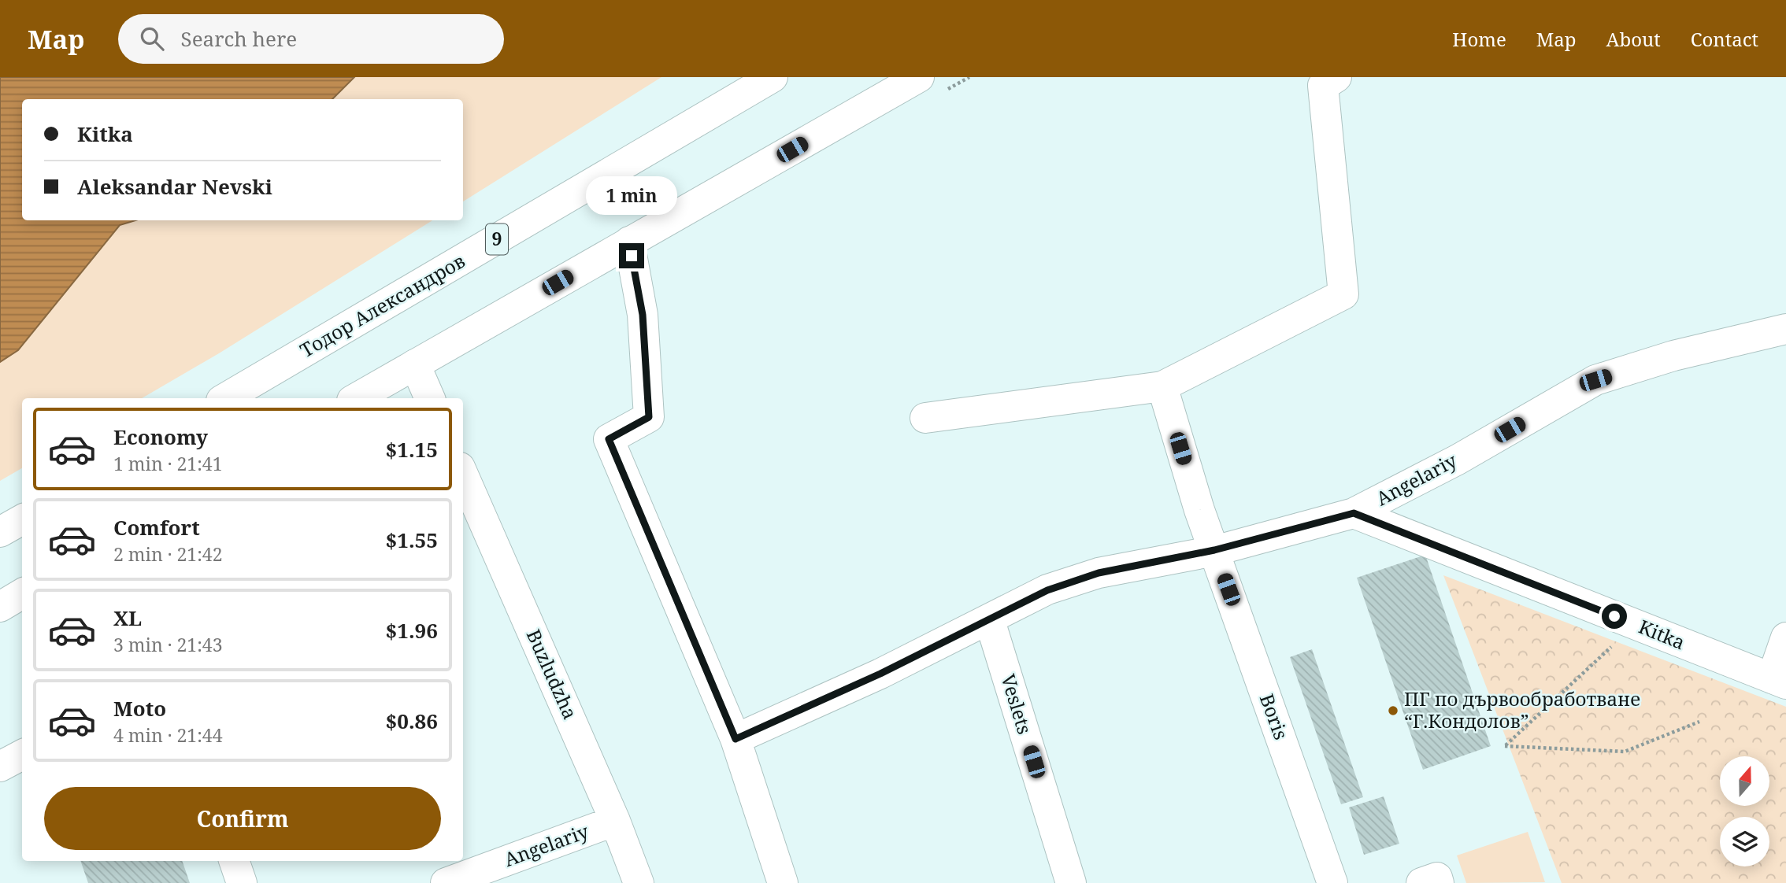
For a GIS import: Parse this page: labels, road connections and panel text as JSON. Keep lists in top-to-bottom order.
{
  "streets": {
    "main road": [
      "9",
      "Тодор Александров",
      "Angelariy",
      "Kitka",
      "Buzludzha",
      "Veslets",
      "Boris"
    ]
  },
  "crossings": [
    ["Angelariy", "Kitka"],
    ["Angelariy", "Buzludzha"],
    ["Angelariy", "Veslets"],
    ["Angelariy", "Boris"]
  ],
  "places": ["ПГ по дървообработване “Г.Кондолов”"],
  "north": "top",
  "page": {
    "header": "Map",
    "search": "Search here",
    "nav": [
      "Home",
      "Map",
      "About",
      "Contact"
    ],
    "banner": ["Kitka", "Aleksandar Nevski"],
    "bubble": "1 min",
    "list": [
      {
        "name": "Economy",
        "note": "1 min · 21:41",
        "value": "$1.15"
      },
      {
        "name": "Comfort",
        "note": "2 min · 21:42",
        "value": "$1.55"
      },
      {
        "name": "XL",
        "note": "3 min · 21:43",
        "value": "$1.96"
      },
      {
        "name": "Moto",
        "note": "4 min · 21:44",
        "value": "$0.86"
      }
    ],
    "buttons": "Confirm"
  }
}
